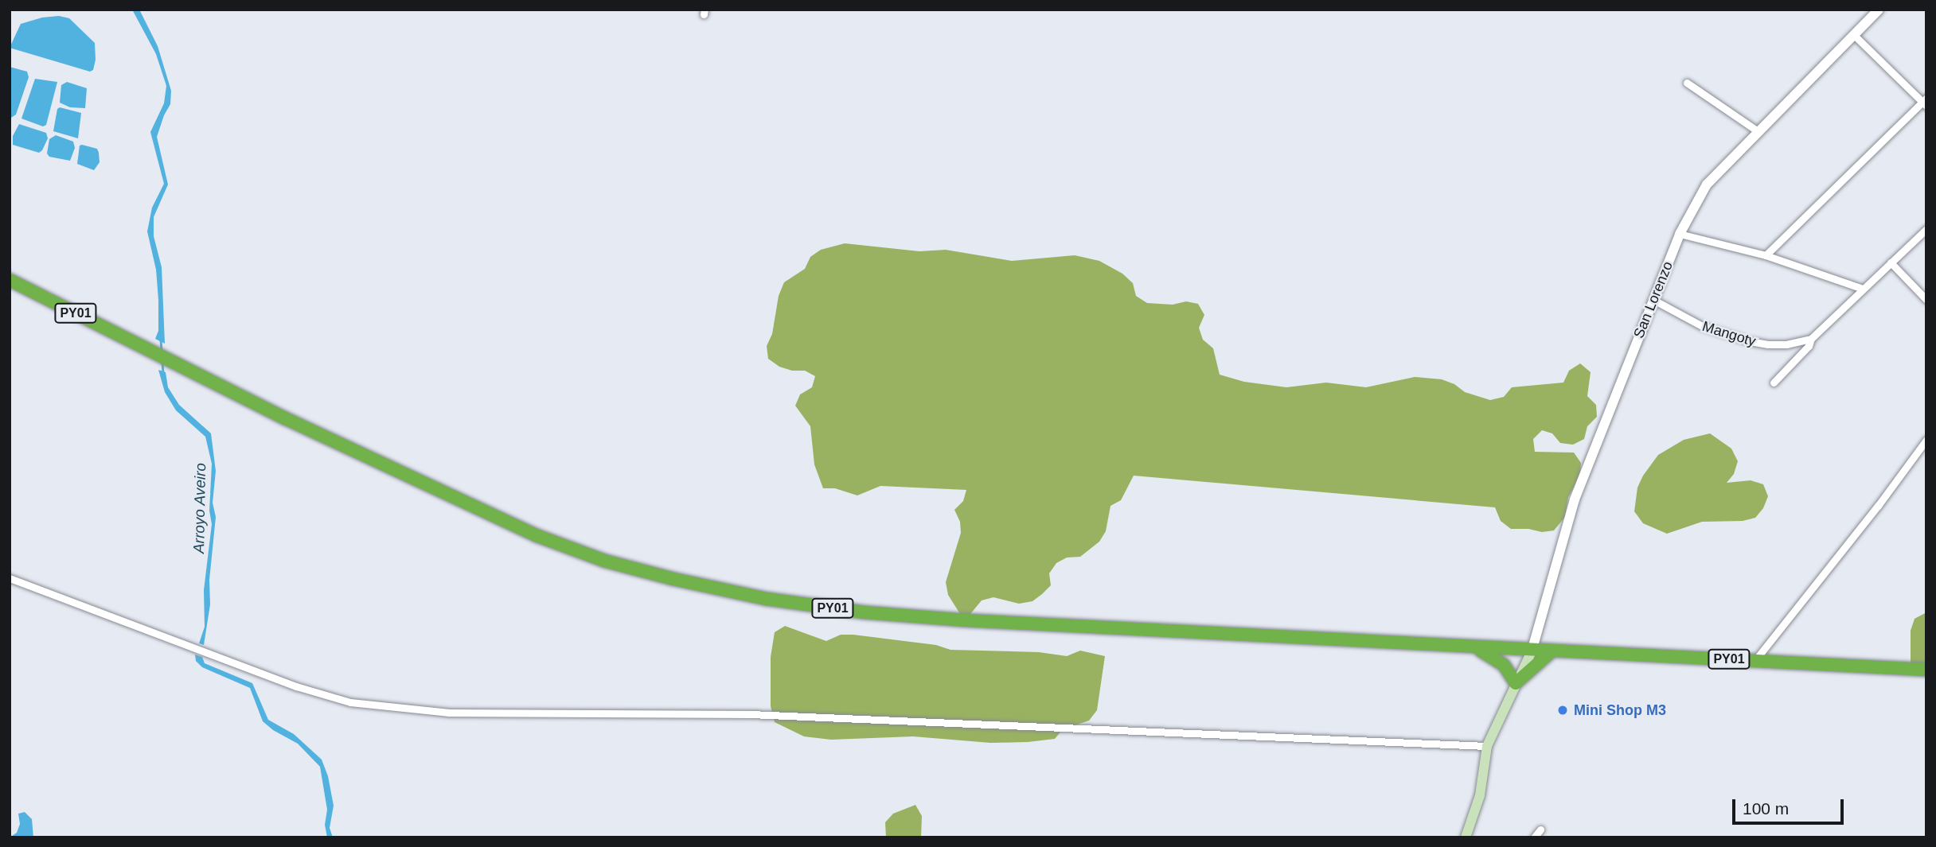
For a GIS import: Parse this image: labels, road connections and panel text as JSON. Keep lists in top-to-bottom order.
{
  "streets": {
    "highway": ["PY01"],
    "street": ["San Lorenzo", "Mangoty"]
  },
  "crossings": [
    ["San Lorenzo", "PY01"],
    ["San Lorenzo", "Mangoty"]
  ],
  "water": ["Arroyo Aveiro"],
  "places": ["Mini Shop M3"],
  "scale_bar": "100 m"
}
